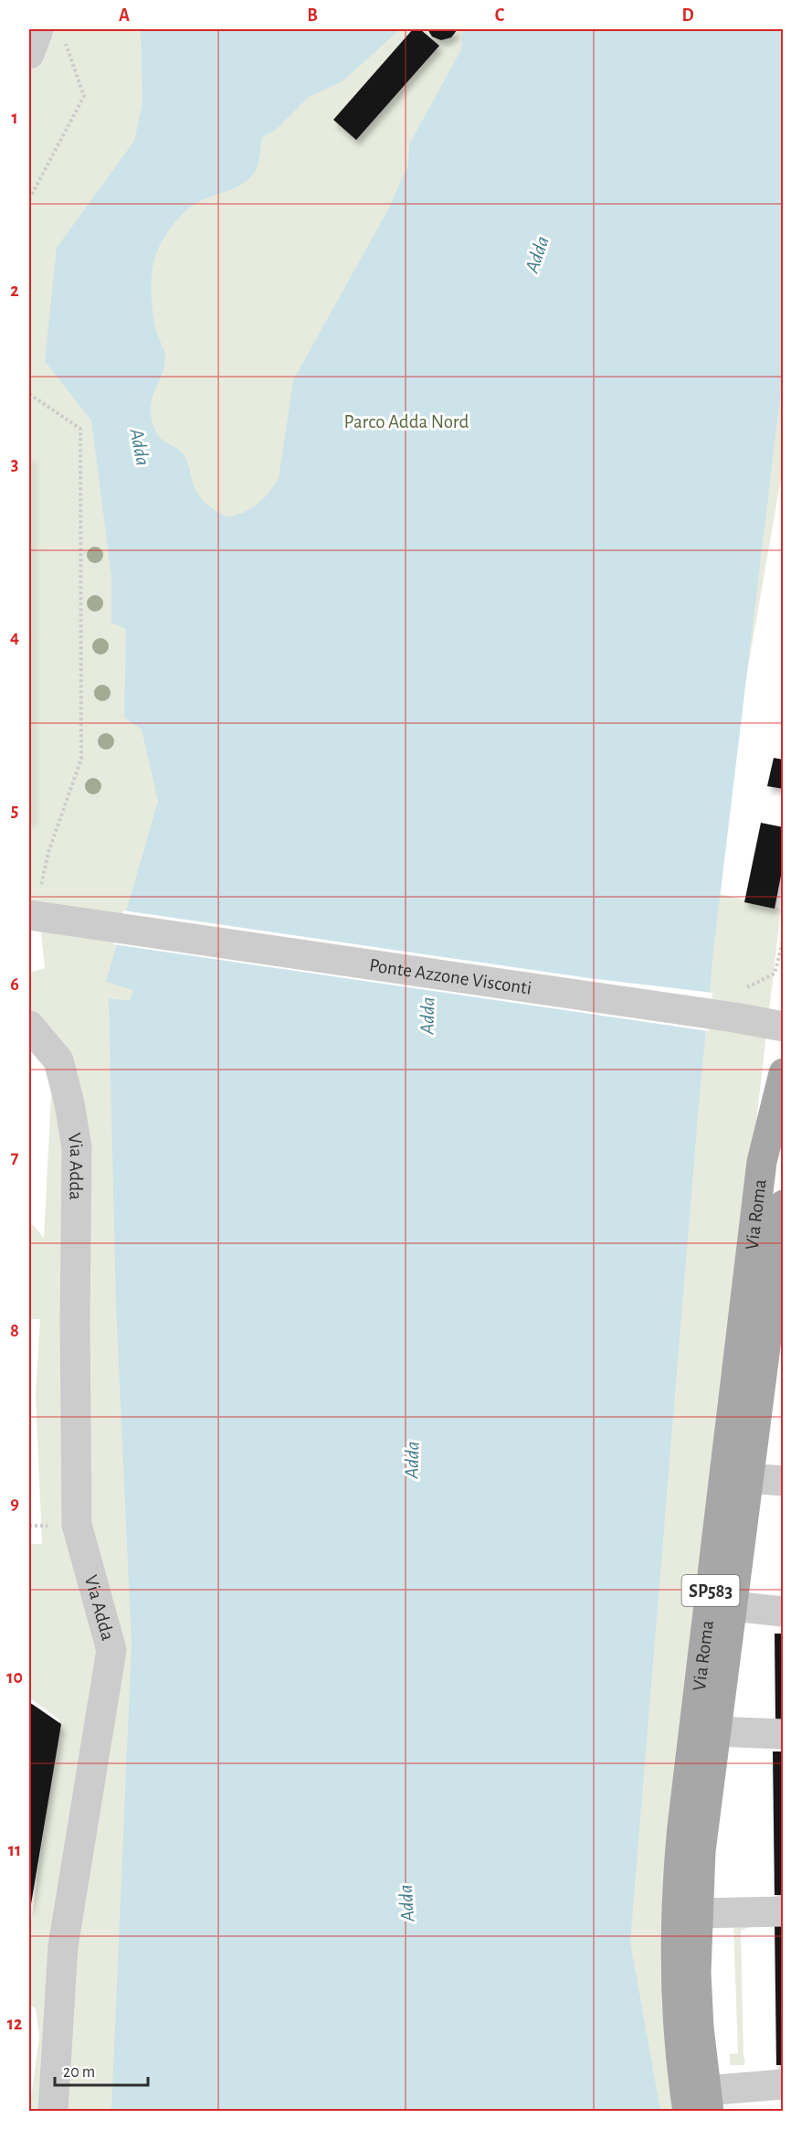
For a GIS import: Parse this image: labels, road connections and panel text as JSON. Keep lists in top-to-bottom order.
{
  "streets": {
    "main road": ["Via Roma", "SP583"],
    "street": ["Ponte Azzone Visconti", "Via Adda"]
  },
  "water": ["Adda"],
  "parks": ["Parco Adda Nord"],
  "scale_bar": "20 m",
  "grid": {
    "columns": [
      "A",
      "B",
      "C",
      "D"
    ],
    "rows": [
      "1",
      "2",
      "3",
      "4",
      "5",
      "6",
      "7",
      "8",
      "9",
      "10",
      "11",
      "12"
    ]
  }
}
